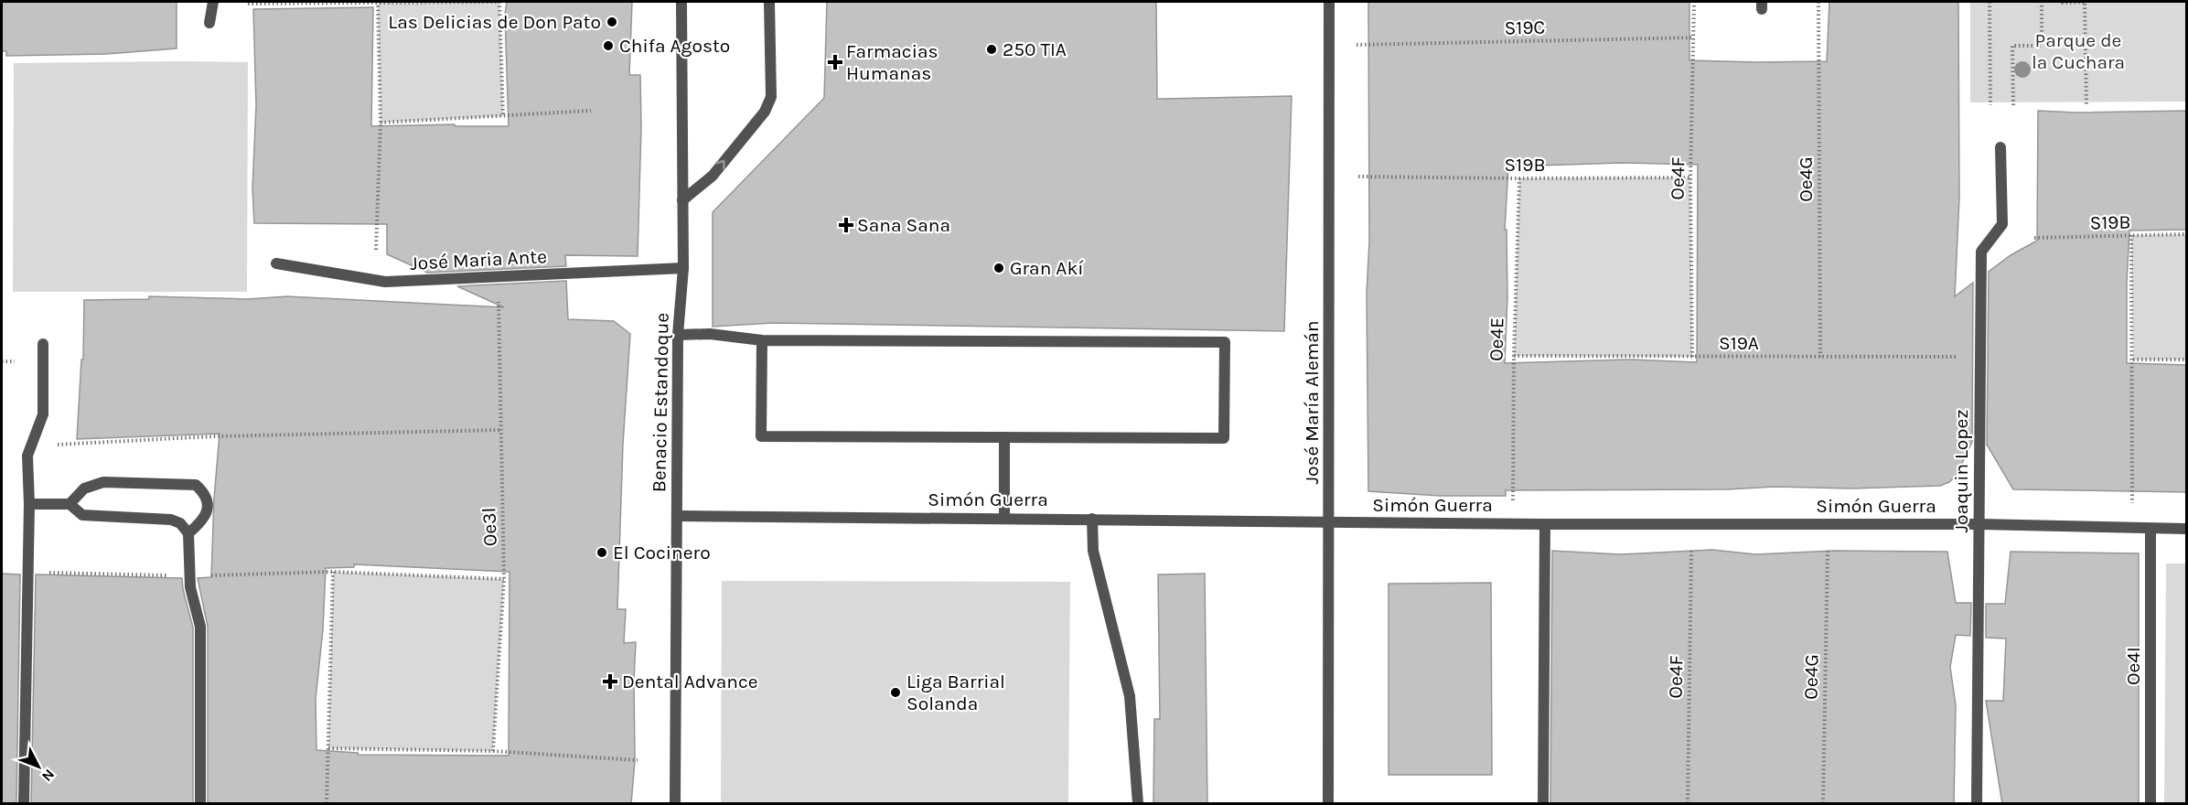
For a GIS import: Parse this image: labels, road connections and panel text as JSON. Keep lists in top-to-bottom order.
{
  "streets": {
    "street": [
      "José Maria Ante",
      "Benacio Estandoque",
      "José María Alemán",
      "Joaquin Lopez",
      "Simón Guerra",
      "Oe4I"
    ],
    "path": [
      "S19C",
      "S19B",
      "Oe4F",
      "Oe4G",
      "Oe4E",
      "S19A",
      "Oe3l"
    ]
  },
  "crossings": [
    ["S19C", "Oe4F"],
    ["S19B", "Oe4F"],
    ["S19B", "Oe4E"],
    ["Oe4F", "S19A"],
    ["Oe4G", "S19A"],
    ["José Maria Ante", "Benacio Estandoque"],
    ["Oe4E", "S19A"],
    ["Benacio Estandoque", "Simón Guerra"],
    ["José María Alemán", "Simón Guerra"],
    ["Joaquin Lopez", "Simón Guerra"],
    ["Simón Guerra", "Oe4I"]
  ],
  "parks": ["Parque de la Cuchara"],
  "places": {
    "other": [
      "Las Delicias de Don Pato",
      "Chifa Agosto",
      "250 TIA",
      "Gran Akí",
      "El Cocinero",
      "Liga Barrial Solanda"
    ],
    "health": ["Farmacias Humanas", "Sana Sana", "Dental Advance"]
  },
  "north": "bottom right"
}
